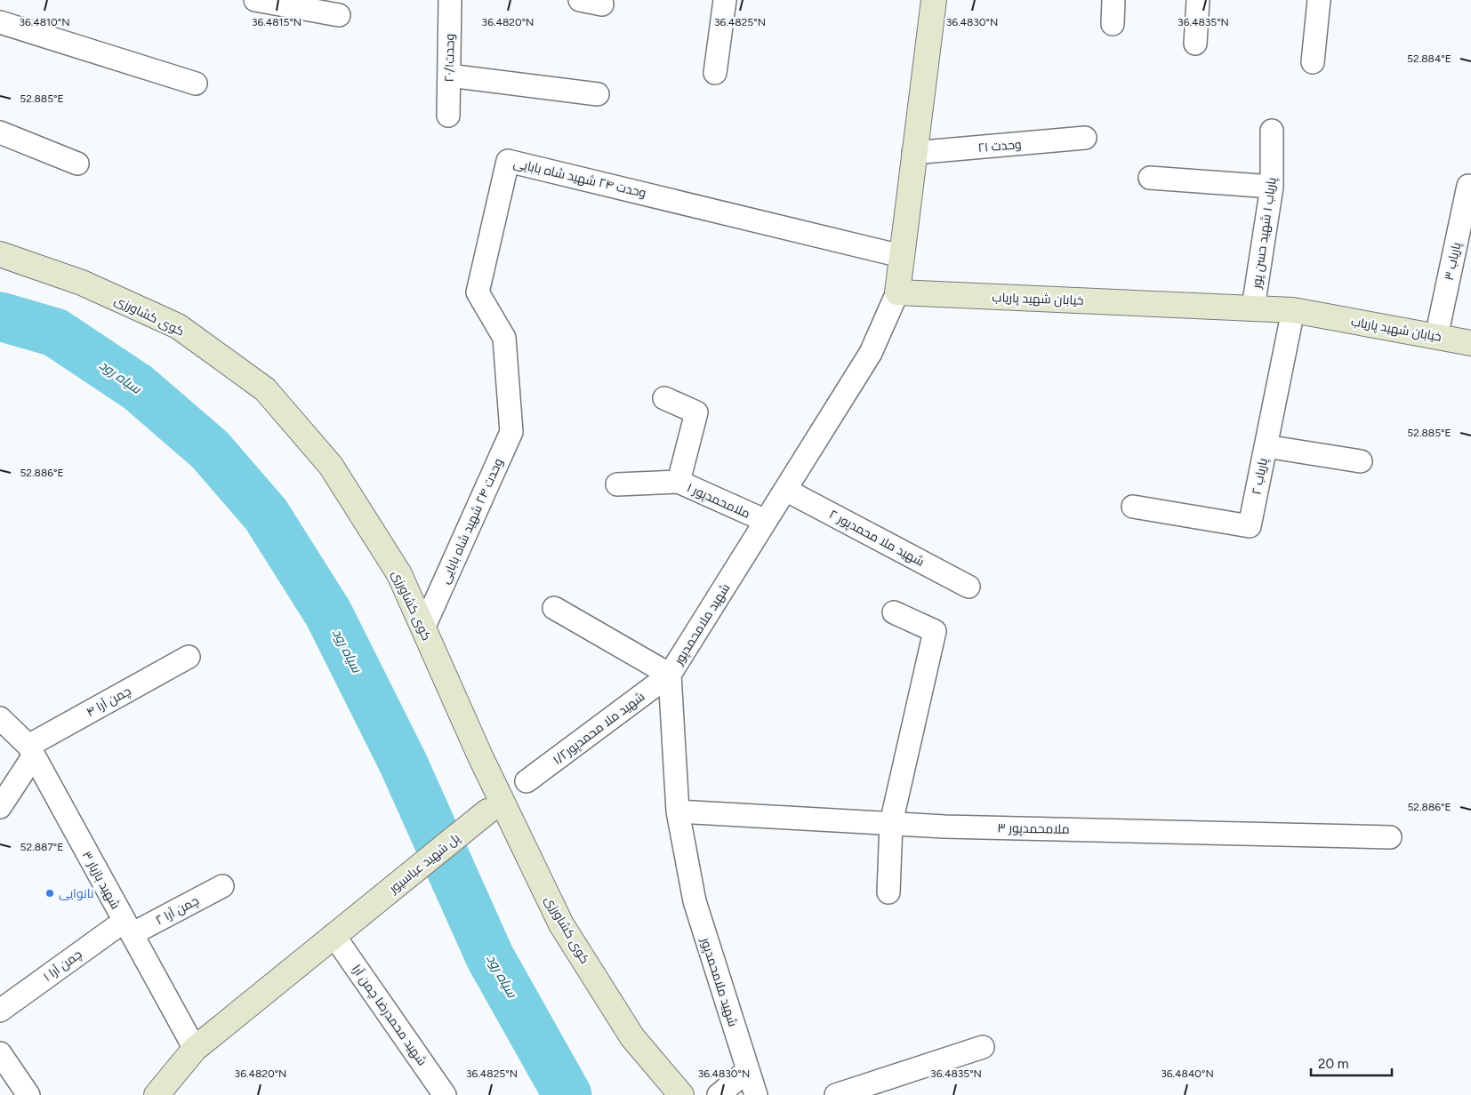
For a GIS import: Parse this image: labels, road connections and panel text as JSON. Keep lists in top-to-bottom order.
{
  "streets": {
    "street": [
      "وحدت۲۰/۱",
      "وحدت ۲۱",
      "وحدت ۲۴ شهید شاه بابایی",
      "پاریاب ۱ شهید حسن پور",
      "پاریاب ۳",
      "خیابان شهید پاریاب",
      "کوی کشاورزی",
      "پاریاب ۲",
      "ملامحمدپور ۱",
      "شهید ملا محمدپور ۲",
      "شهید ملامحمدپور",
      "چمن آرا ۴",
      "شهید ملا محمدپور۱/۲",
      "ملامحمدپور ۳",
      "پل شهید عباسپور",
      "شهید بازیار ۳",
      "چمن آرا ۲",
      "چمن آرا ۱",
      "شهید محمدرضا چمن آرا"
    ]
  },
  "crossings": [
    ["وحدت ۲۴ شهید شاه بابایی", "کوی کشاورزی"],
    ["پاریاب ۱ شهید حسن پور", "خیابان شهید پاریاب"],
    ["پاریاب ۳", "خیابان شهید پاریاب"],
    ["خیابان شهید پاریاب", "پاریاب ۲"],
    ["خیابان شهید پاریاب", "شهید ملامحمدپور"],
    ["کوی کشاورزی", "پل شهید عباسپور"],
    ["ملامحمدپور ۱", "شهید ملامحمدپور"],
    ["شهید ملا محمدپور ۲", "شهید ملامحمدپور"],
    ["شهید ملامحمدپور", "شهید ملا محمدپور۱/۲"],
    ["شهید ملامحمدپور", "ملامحمدپور ۳"],
    ["چمن آرا ۴", "شهید بازیار ۳"],
    ["پل شهید عباسپور", "شهید بازیار ۳"],
    ["پل شهید عباسپور", "شهید محمدرضا چمن آرا"],
    ["شهید بازیار ۳", "چمن آرا ۲"],
    ["شهید بازیار ۳", "چمن آرا ۱"],
    ["چمن آرا ۲", "چمن آرا ۱"]
  ],
  "water": ["سیاه رود"],
  "places": ["نانوایی"],
  "scale_bar": "20 m",
  "coordinates": [
    "36.4810°N",
    "36.4815°N",
    "36.4820°N",
    "36.4825°N",
    "36.4830°N",
    "36.4835°N",
    "52.884°E",
    "52.885°E",
    "52.886°E",
    "52.887°E",
    "36.4840°N"
  ]
}
